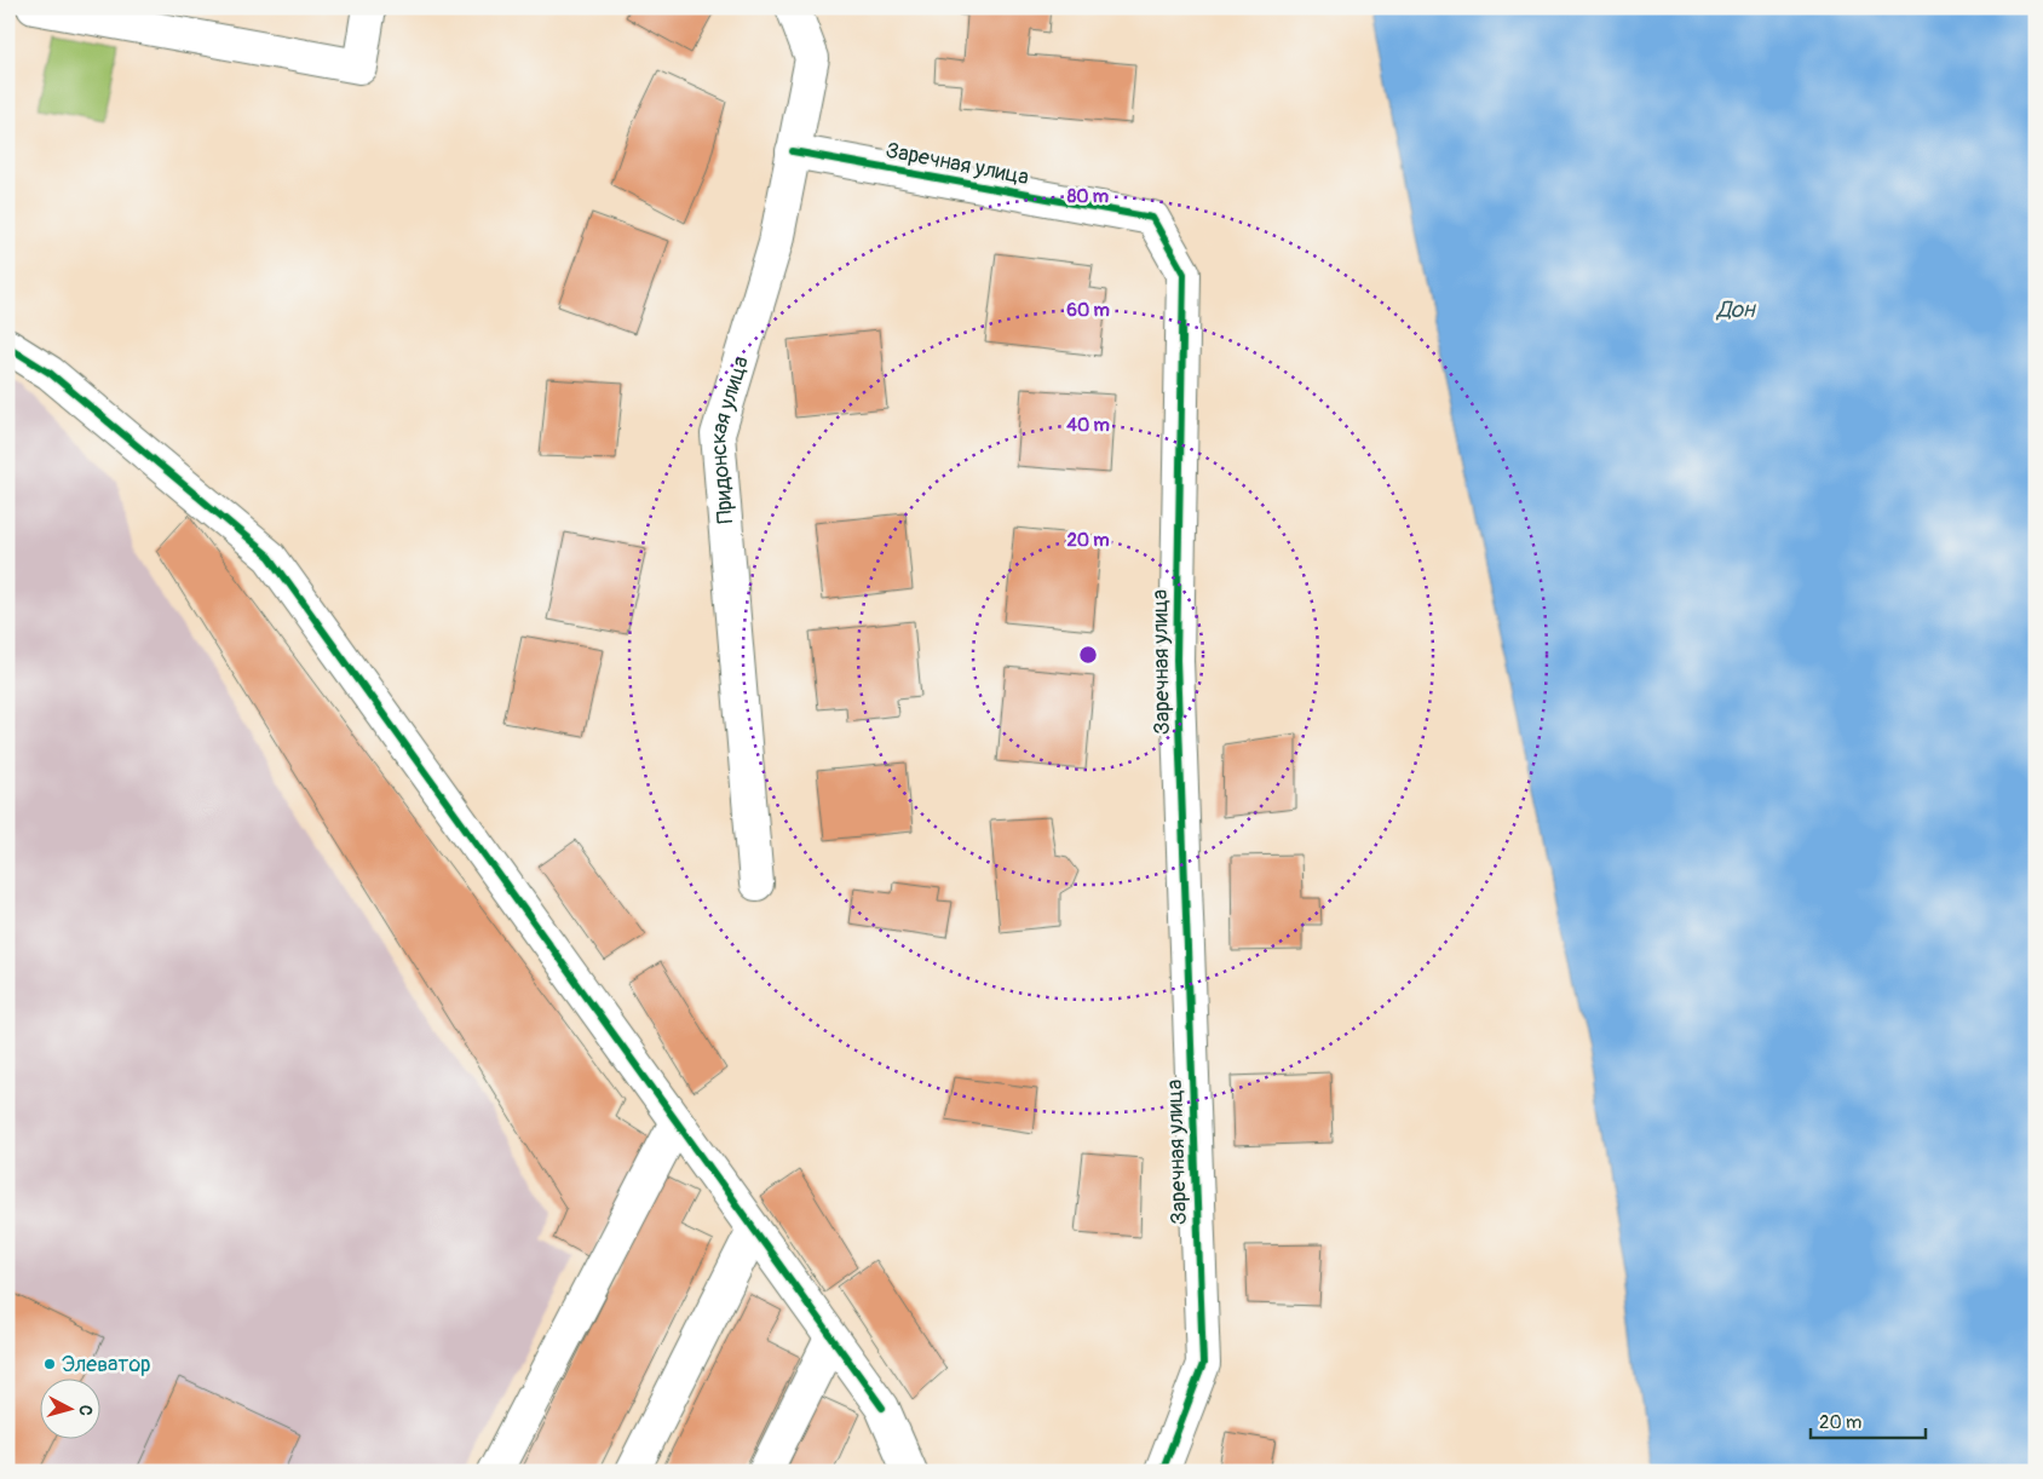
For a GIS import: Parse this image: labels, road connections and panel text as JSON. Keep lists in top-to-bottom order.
{
  "streets": {
    "street": ["Заречная улица", "Придонская улица"]
  },
  "crossings": [
    ["Заречная улица", "Придонская улица"]
  ],
  "water": ["Дон"],
  "places": ["Элеватор"],
  "scale_bar": "20 m",
  "north": "right",
  "rings": [
    "80 m",
    "60 m",
    "40 m",
    "20 m"
  ]
}
